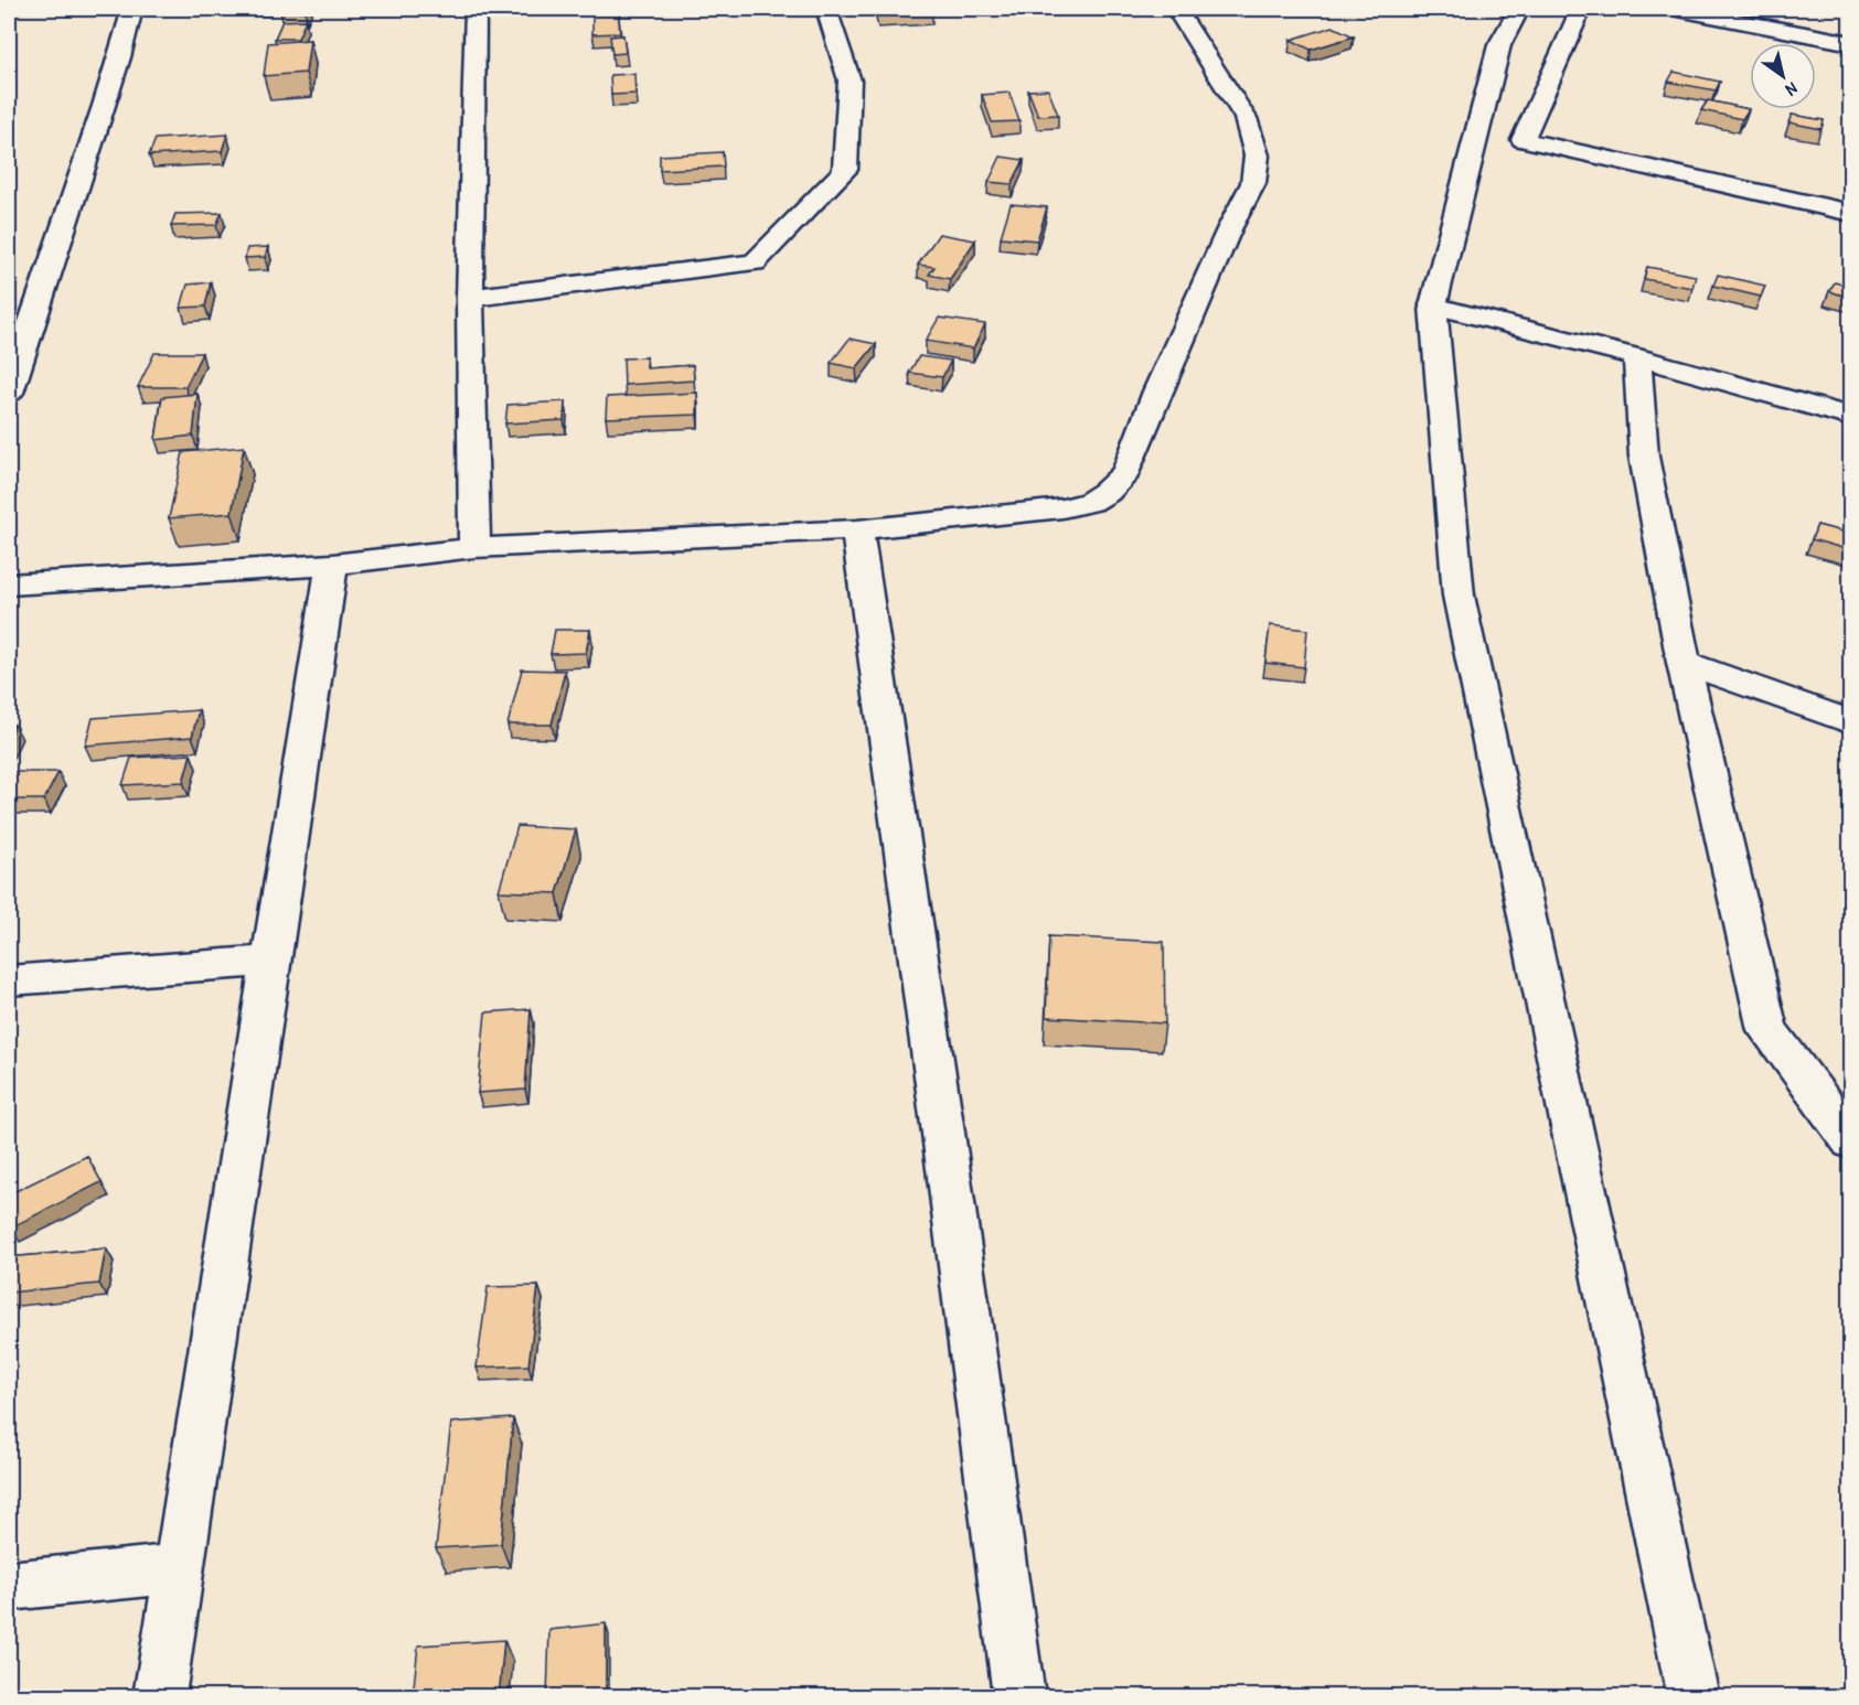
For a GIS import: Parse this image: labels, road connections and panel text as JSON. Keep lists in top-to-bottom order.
{
  "north": "bottom right"
}
